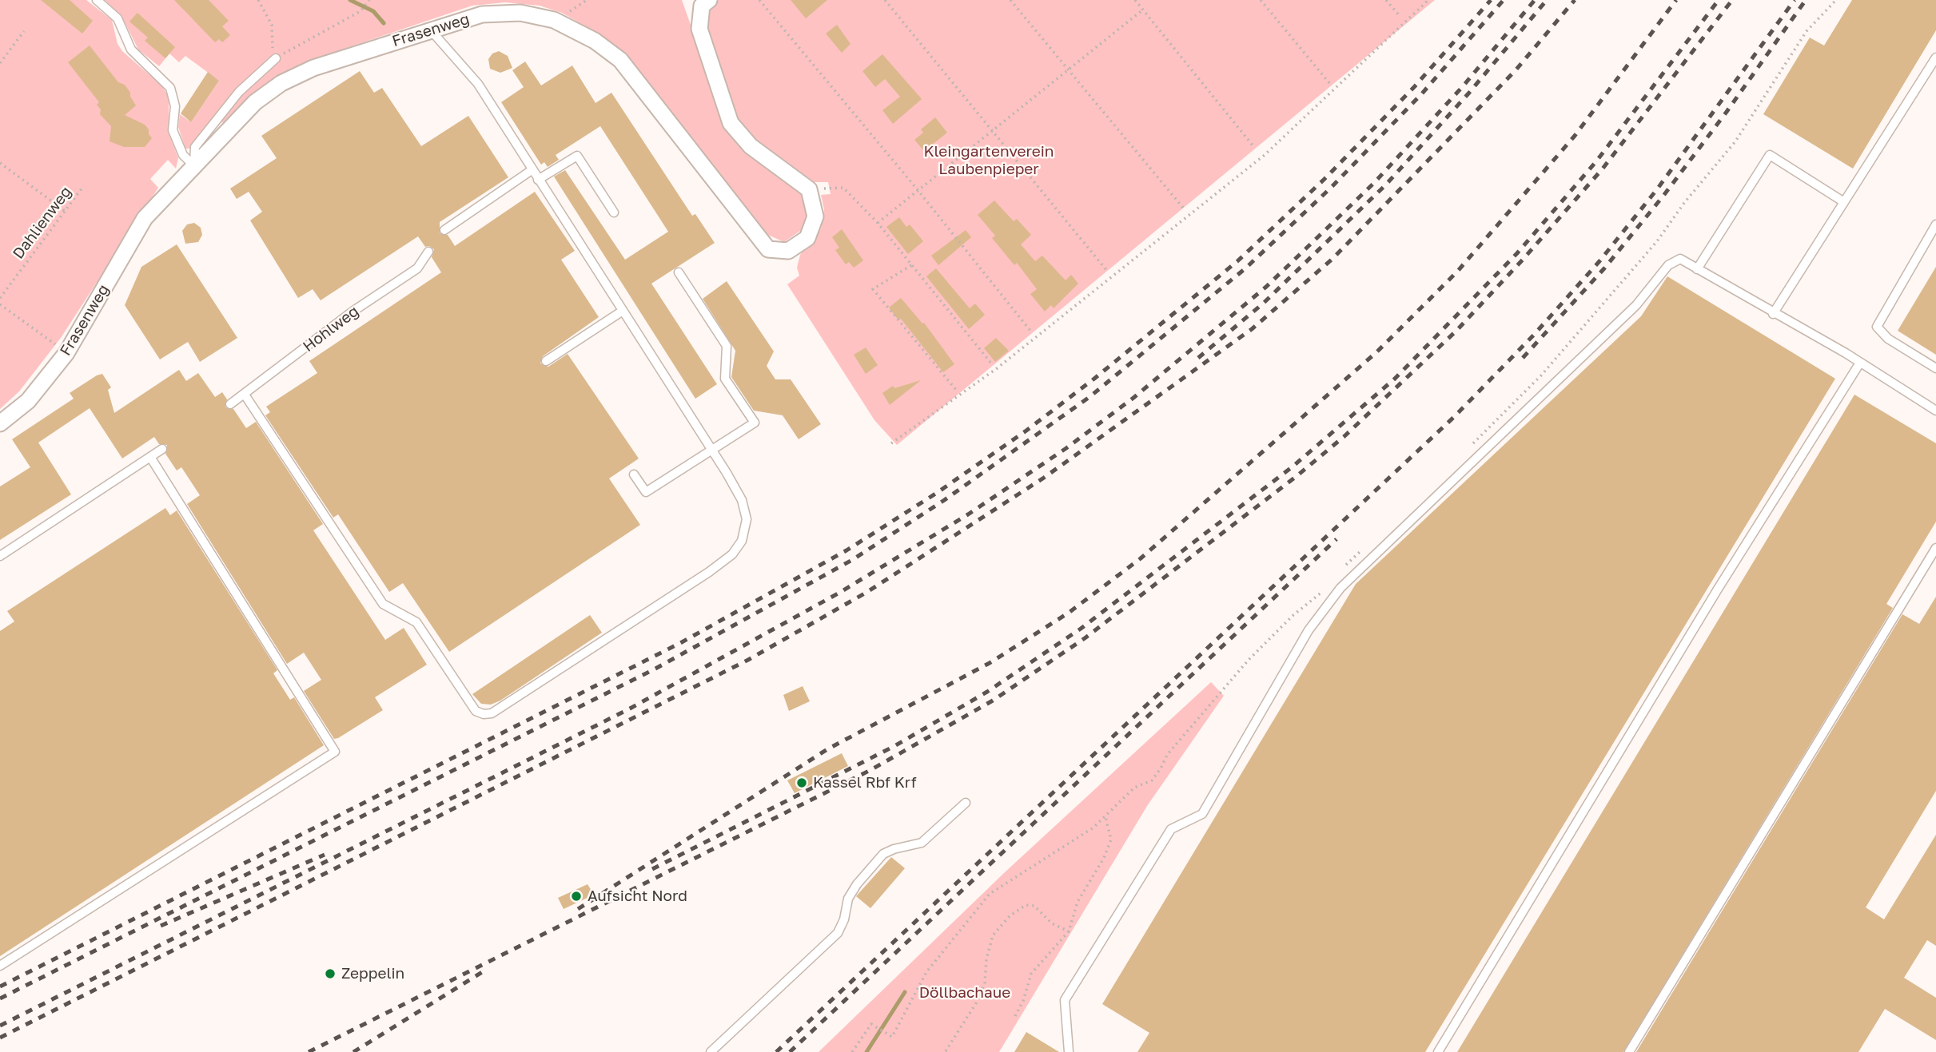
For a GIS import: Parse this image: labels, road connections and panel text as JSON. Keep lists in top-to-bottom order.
{
  "streets": {
    "street": ["Frasenweg"],
    "lane": ["Hohlweg"],
    "path": ["Dahlienweg"]
  },
  "parks": ["Kleingartenverein Laubenpieper", "Döllbachaue"],
  "places": ["Kassel Rbf Krf", "Aufsicht Nord", "Zeppelin"]
}
